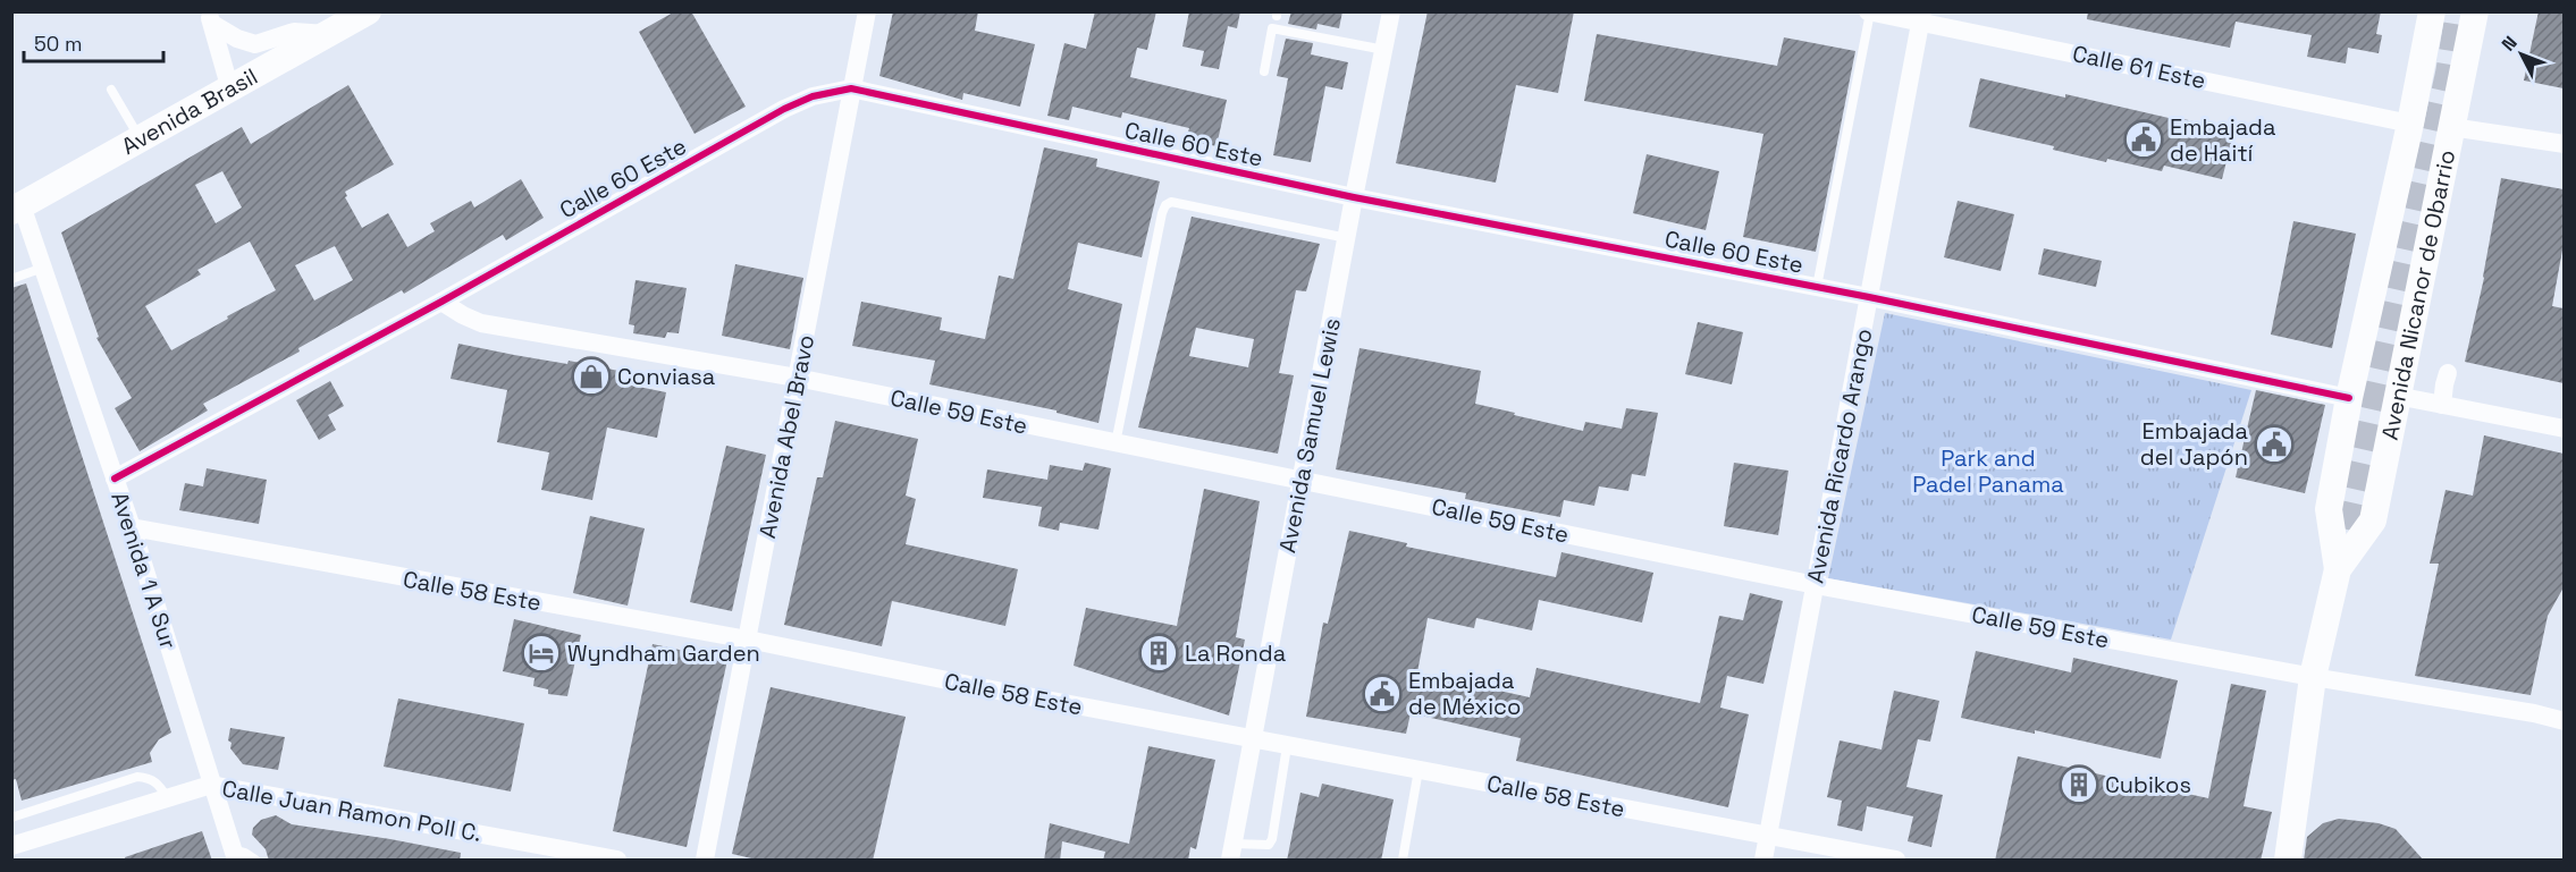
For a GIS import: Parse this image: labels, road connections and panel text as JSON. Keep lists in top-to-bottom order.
{
  "streets": {
    "street": [
      "Calle 61 Este",
      "Avenida Brasil",
      "Calle 60 Este",
      "Avenida Nicanor de Obarrio",
      "Calle 59 Este",
      "Avenida Samuel Lewis",
      "Avenida Abel Bravo",
      "Avenida Ricardo Arango",
      "Avenida 1 A Sur",
      "Calle 58 Este",
      "Calle Juan Ramon Poll C."
    ]
  },
  "crossings": [
    ["Calle 61 Este", "Avenida Nicanor de Obarrio"],
    ["Calle 61 Este", "Avenida Ricardo Arango"],
    ["Avenida Brasil", "Avenida 1 A Sur"],
    ["Calle 60 Este", "Avenida Nicanor de Obarrio"],
    ["Calle 60 Este", "Calle 59 Este"],
    ["Calle 60 Este", "Avenida Samuel Lewis"],
    ["Calle 60 Este", "Avenida Abel Bravo"],
    ["Calle 60 Este", "Avenida Ricardo Arango"],
    ["Calle 60 Este", "Avenida 1 A Sur"],
    ["Avenida Nicanor de Obarrio", "Calle 59 Este"],
    ["Calle 59 Este", "Avenida Samuel Lewis"],
    ["Calle 59 Este", "Avenida Abel Bravo"],
    ["Calle 59 Este", "Avenida Ricardo Arango"],
    ["Avenida Samuel Lewis", "Calle 58 Este"],
    ["Avenida Abel Bravo", "Calle 58 Este"],
    ["Avenida Ricardo Arango", "Calle 58 Este"],
    ["Avenida 1 A Sur", "Calle 58 Este"],
    ["Avenida 1 A Sur", "Calle Juan Ramon Poll C."]
  ],
  "parks": ["Park and Padel Panama"],
  "places": {
    "public building": ["Embajada de Haití", "Embajada del Japón", "Embajada de México"],
    "shop": ["Conviasa"],
    "hotel": ["Wyndham Garden"],
    "building": ["La Ronda", "Cubikos"]
  },
  "scale_bar": "50 m",
  "north": "top left"
}
